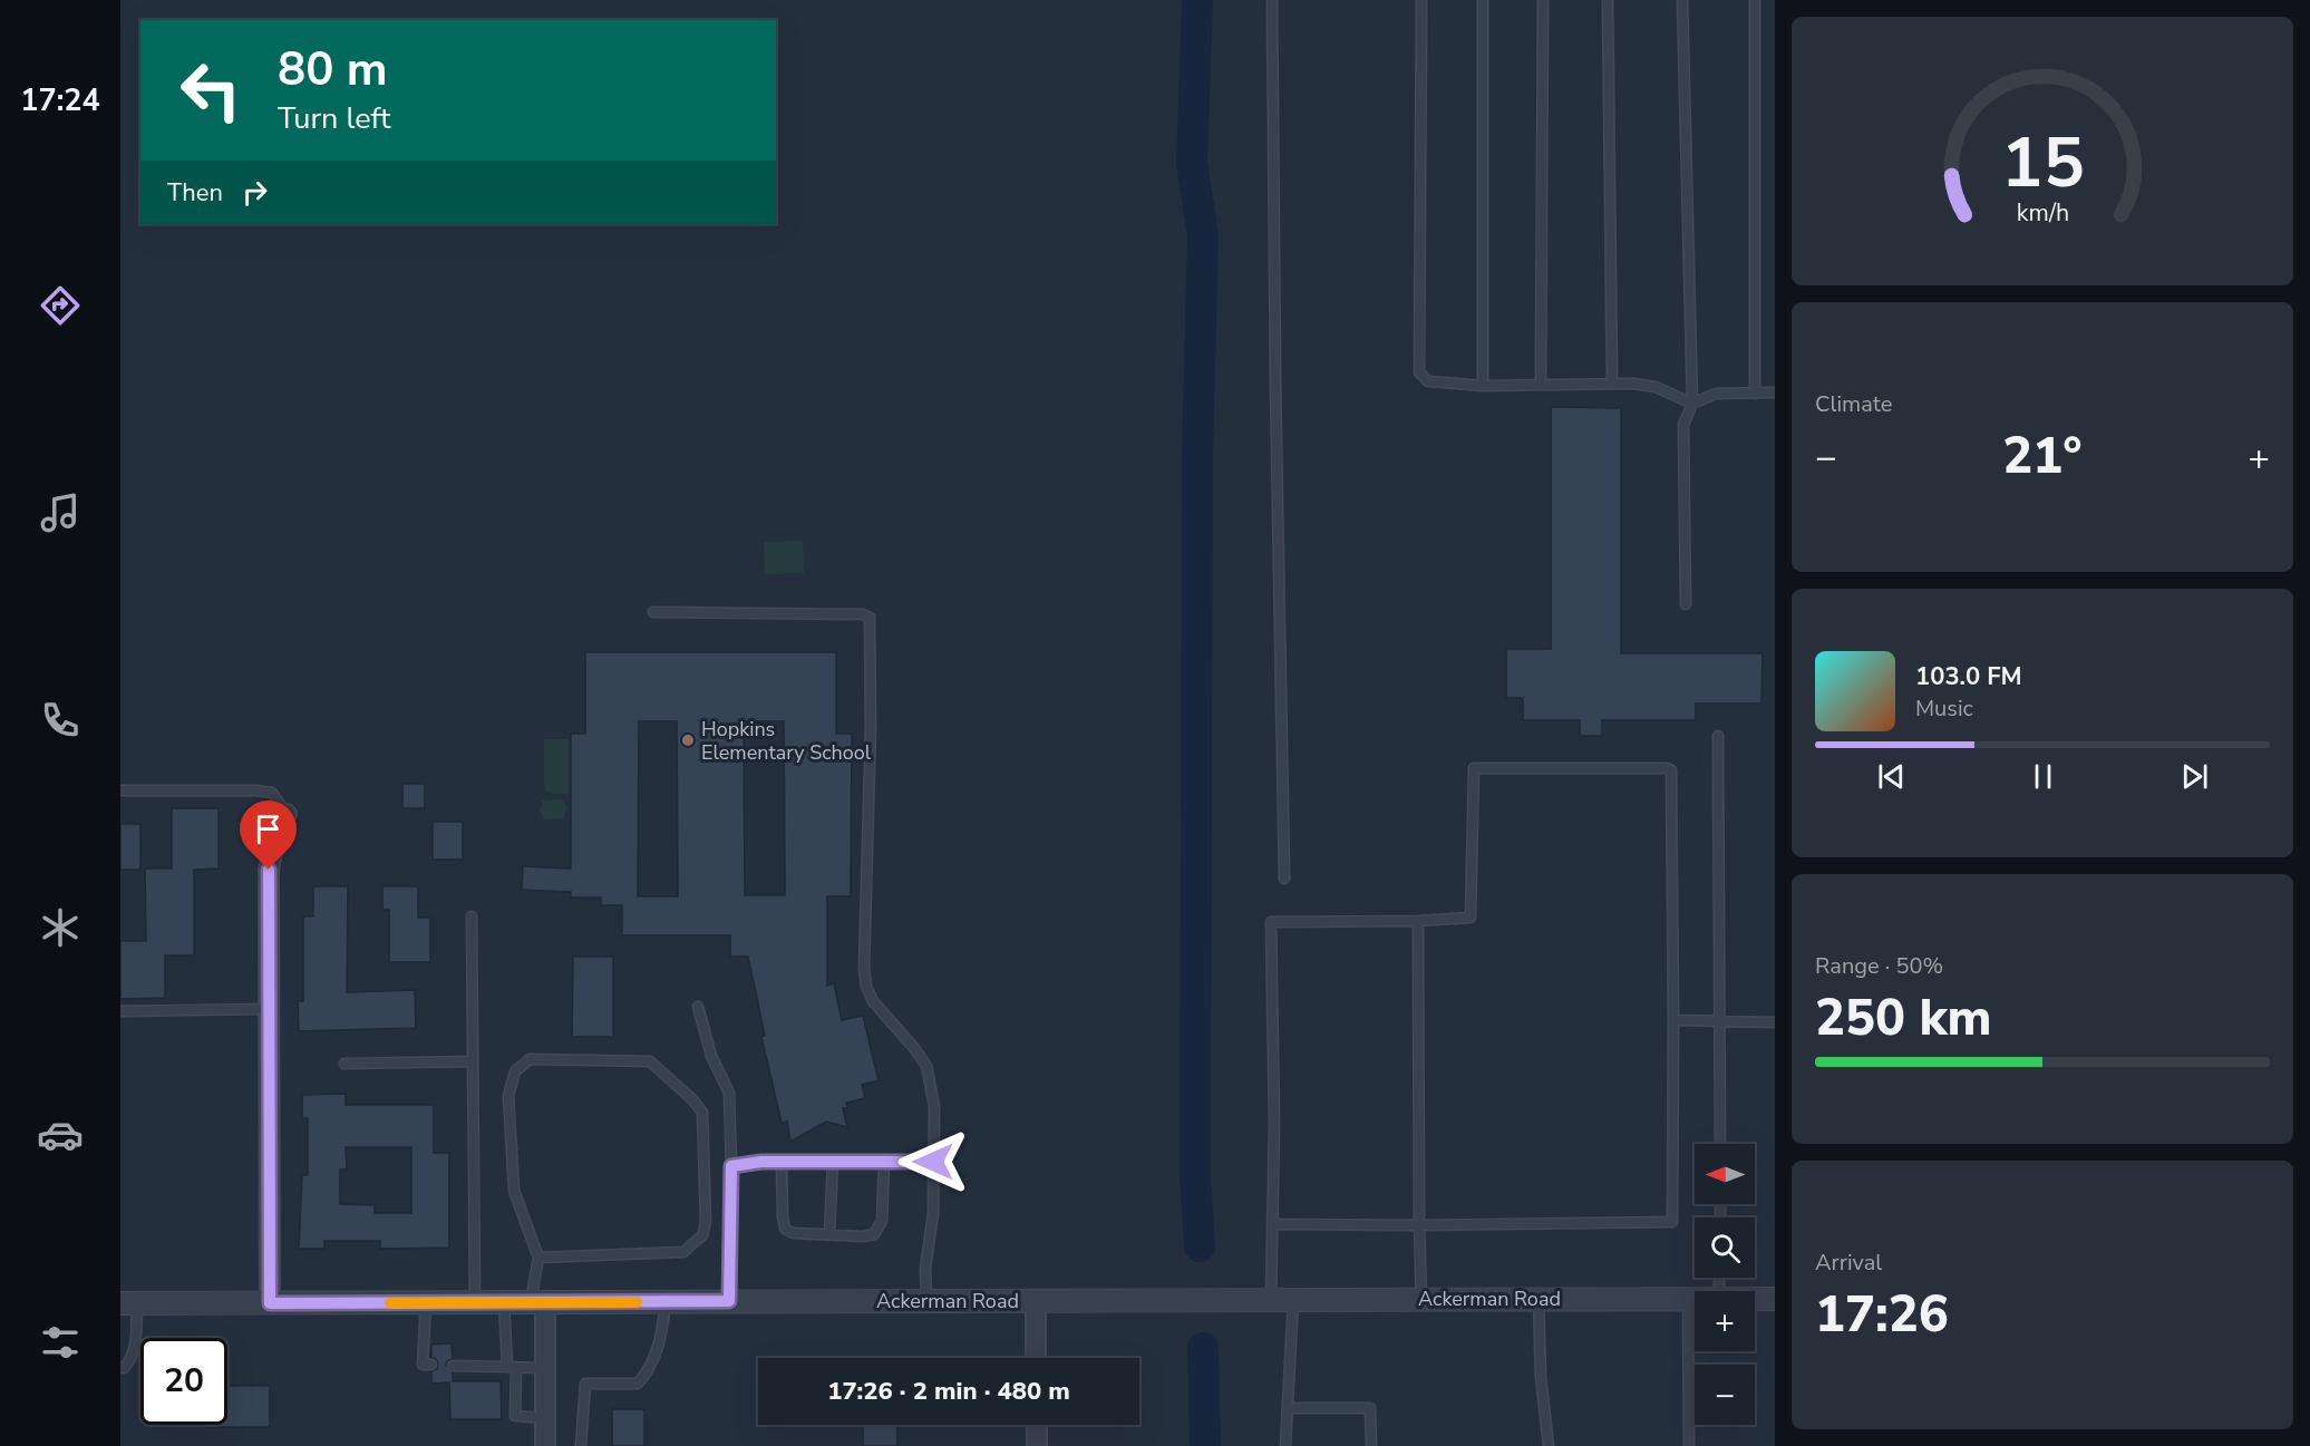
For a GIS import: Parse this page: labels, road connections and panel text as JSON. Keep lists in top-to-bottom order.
{
  "streets": {
    "street": ["Ackerman Road"]
  },
  "places": ["Hopkins Elementary School"],
  "north": "left",
  "page": {
    "tabs": "17:24",
    "turn": ["80 m", "Turn left"],
    "then": "Then",
    "tile": [
      "Climate",
      ["Range · 50%", "250 km"],
      ["Arrival", "17:26"]
    ],
    "heat": ["−", "21°", "+"],
    "song": ["103.0 FM", "Music"],
    "map_buttons": ["+", "−"],
    "limit": "20",
    "trip": "17:26 · 2 min · 480 m",
    "gauge": ["15", "km/h"]
  }
}
